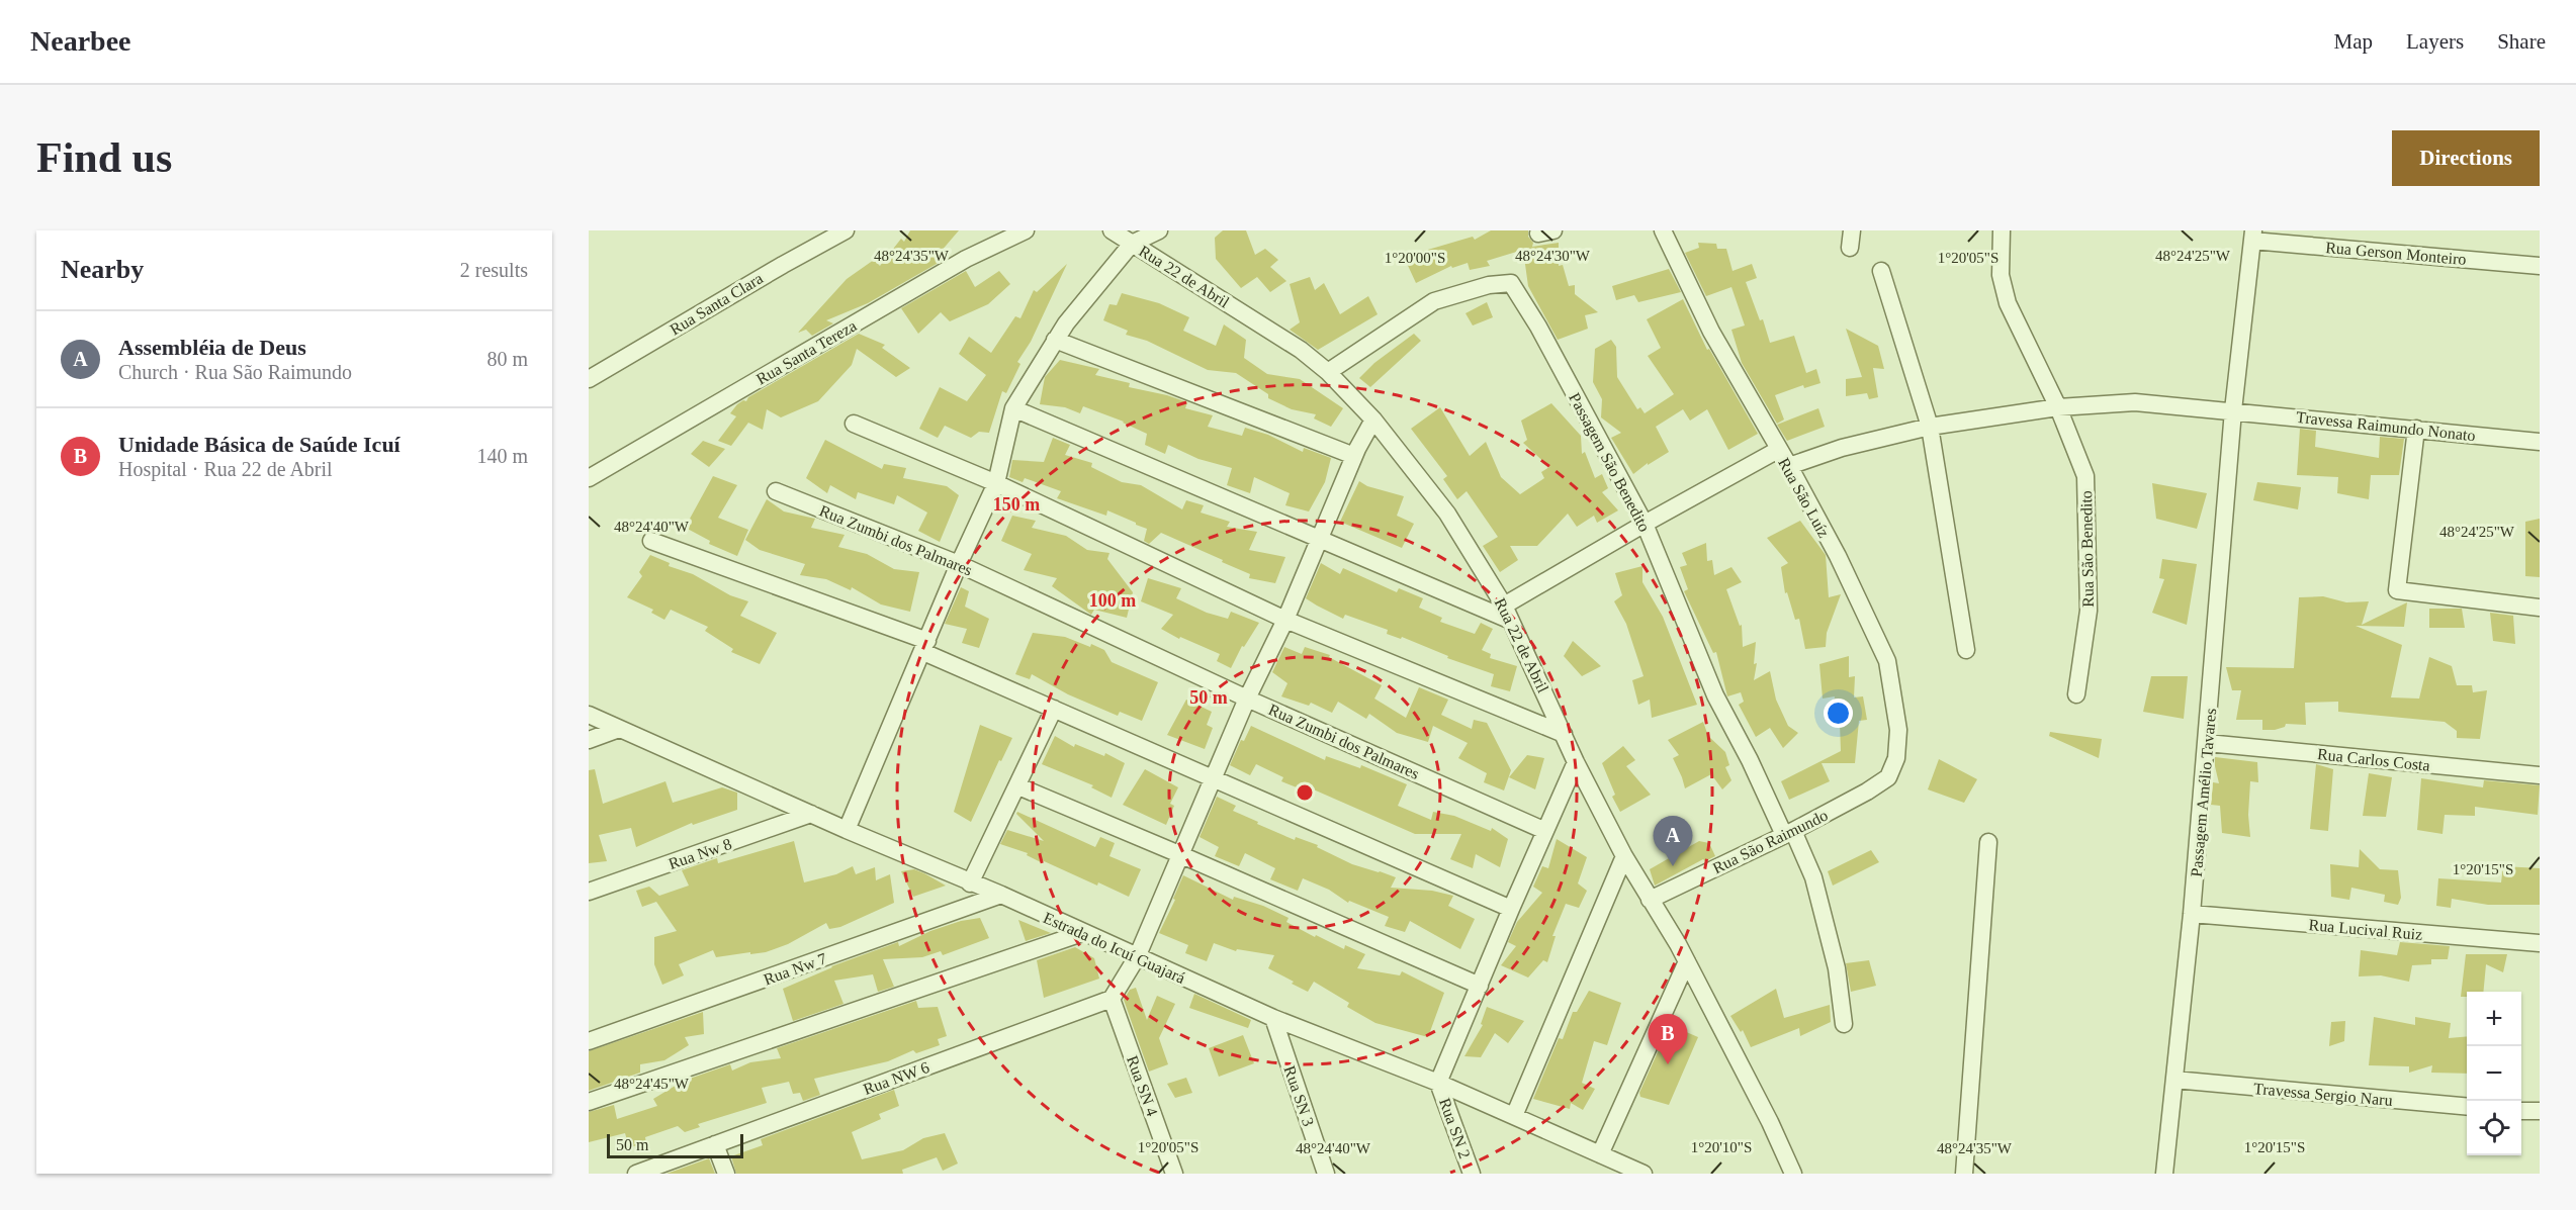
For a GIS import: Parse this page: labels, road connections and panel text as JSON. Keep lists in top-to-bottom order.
{
  "streets": {
    "street": [
      "Rua Gerson Monteiro",
      "Rua 22 de Abril",
      "Rua Santa Clara",
      "Rua Santa Tereza",
      "Travessa Raimundo Nonato",
      "Passagem São Benedito",
      "Rua São Luíz",
      "Rua Zumbi dos Palmares",
      "Rua São Benedito",
      "Rua Carlos Costa",
      "Passagem Amélio Tavares",
      "Rua São Raimundo",
      "Rua Nw 8",
      "Rua Lucival Ruiz",
      "Estrada do Icuí Guajará",
      "Rua Nw 7",
      "Rua NW 6",
      "Rua SN 4",
      "Travessa Sergio Naru",
      "Rua SN 3",
      "Rua SN 2"
    ]
  },
  "crossings": [
    ["Rua Gerson Monteiro", "Passagem Amélio Tavares"],
    ["Rua 22 de Abril", "Passagem São Benedito"],
    ["Rua 22 de Abril", "Rua São Raimundo"],
    ["Travessa Raimundo Nonato", "Rua São Luíz"],
    ["Travessa Raimundo Nonato", "Rua São Benedito"],
    ["Travessa Raimundo Nonato", "Passagem Amélio Tavares"],
    ["Passagem São Benedito", "Rua São Raimundo"],
    ["Rua São Luíz", "Rua São Raimundo"],
    ["Rua Carlos Costa", "Passagem Amélio Tavares"],
    ["Passagem Amélio Tavares", "Rua Lucival Ruiz"],
    ["Passagem Amélio Tavares", "Travessa Sergio Naru"],
    ["Rua Nw 8", "Estrada do Icuí Guajará"],
    ["Estrada do Icuí Guajará", "Rua Nw 7"],
    ["Estrada do Icuí Guajará", "Rua SN 3"],
    ["Estrada do Icuí Guajará", "Rua SN 2"],
    ["Rua NW 6", "Rua SN 4"]
  ],
  "scale_bar": "50 m",
  "page": {
    "header": "Nearbee",
    "nav": ["Map", "Layers", "Share"],
    "buttons": "Directions",
    "title": "Find us",
    "heading": ["Nearby", "2 results"],
    "list": [
      {
        "mark": "A",
        "name": "Assembléia de Deus",
        "note": "Church · Rua São Raimundo",
        "value": "80 m"
      },
      {
        "mark": "B",
        "name": "Unidade Básica de Saúde Icuí",
        "note": "Hospital · Rua 22 de Abril",
        "value": "140 m"
      }
    ],
    "pins": ["A", "B"],
    "map_buttons": ["+", "−"],
    "scale": "50 m"
  },
  "coordinates": [
    "48°24'25\"W",
    "48°24'35\"W",
    "48°24'30\"W",
    "1°20'00\"S",
    "1°20'05\"S",
    "48°24'40\"W",
    "1°20'15\"S",
    "48°24'45\"W",
    "1°20'10\"S"
  ],
  "rings": ["150 m", "100 m", "50 m"]
}
